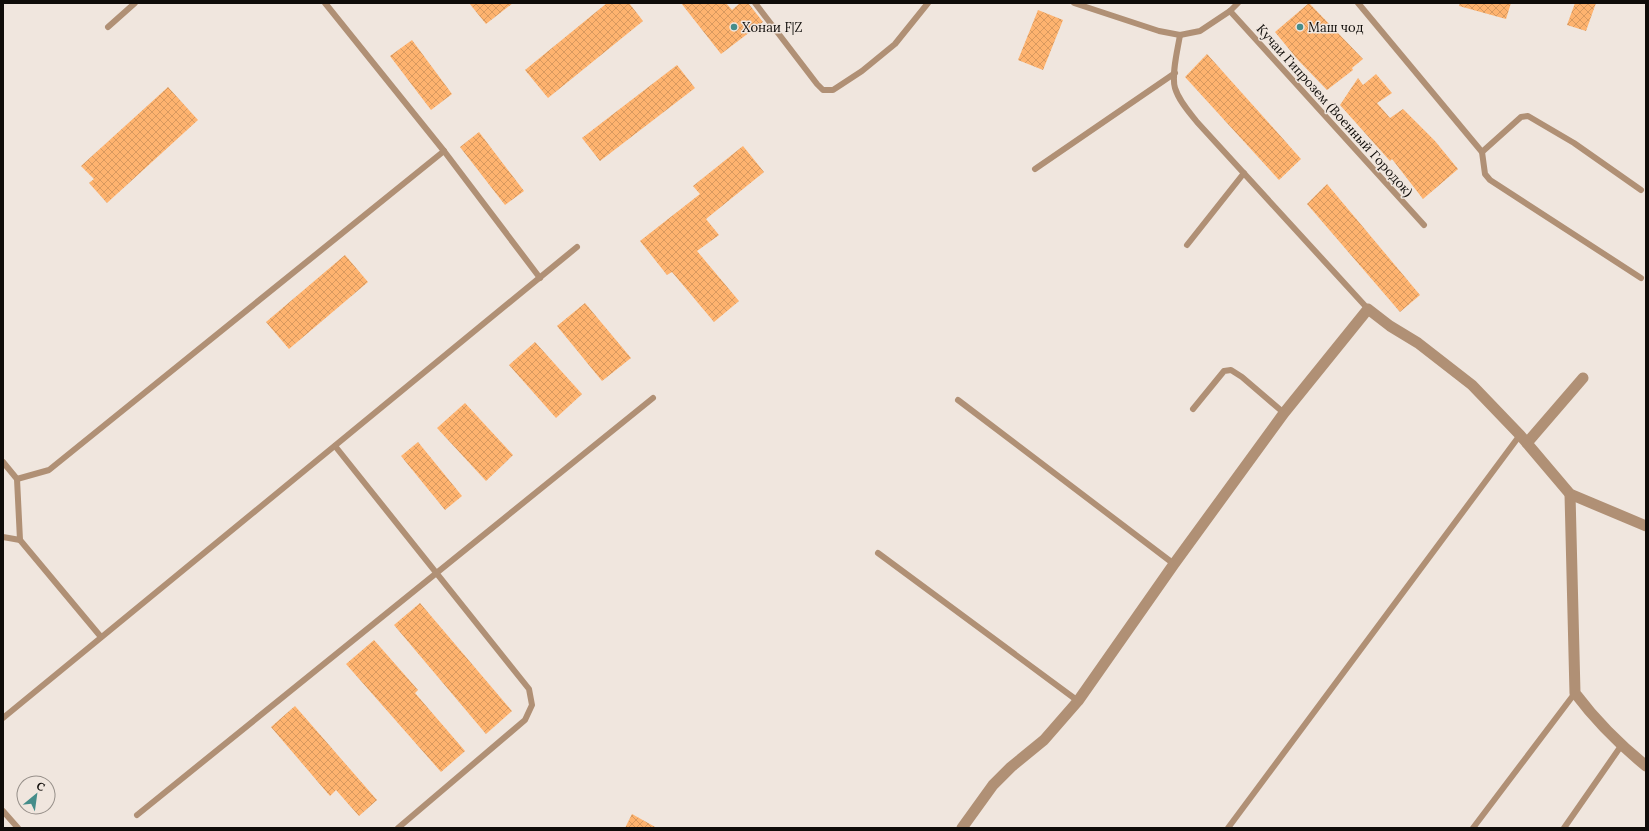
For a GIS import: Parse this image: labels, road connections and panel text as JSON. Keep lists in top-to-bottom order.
{
  "streets": {
    "lane": ["Кучаи Гипрозем (Военный Городок)"]
  },
  "places": ["Хонаи F|Z", "Маш чод"],
  "north": "top right"
}
